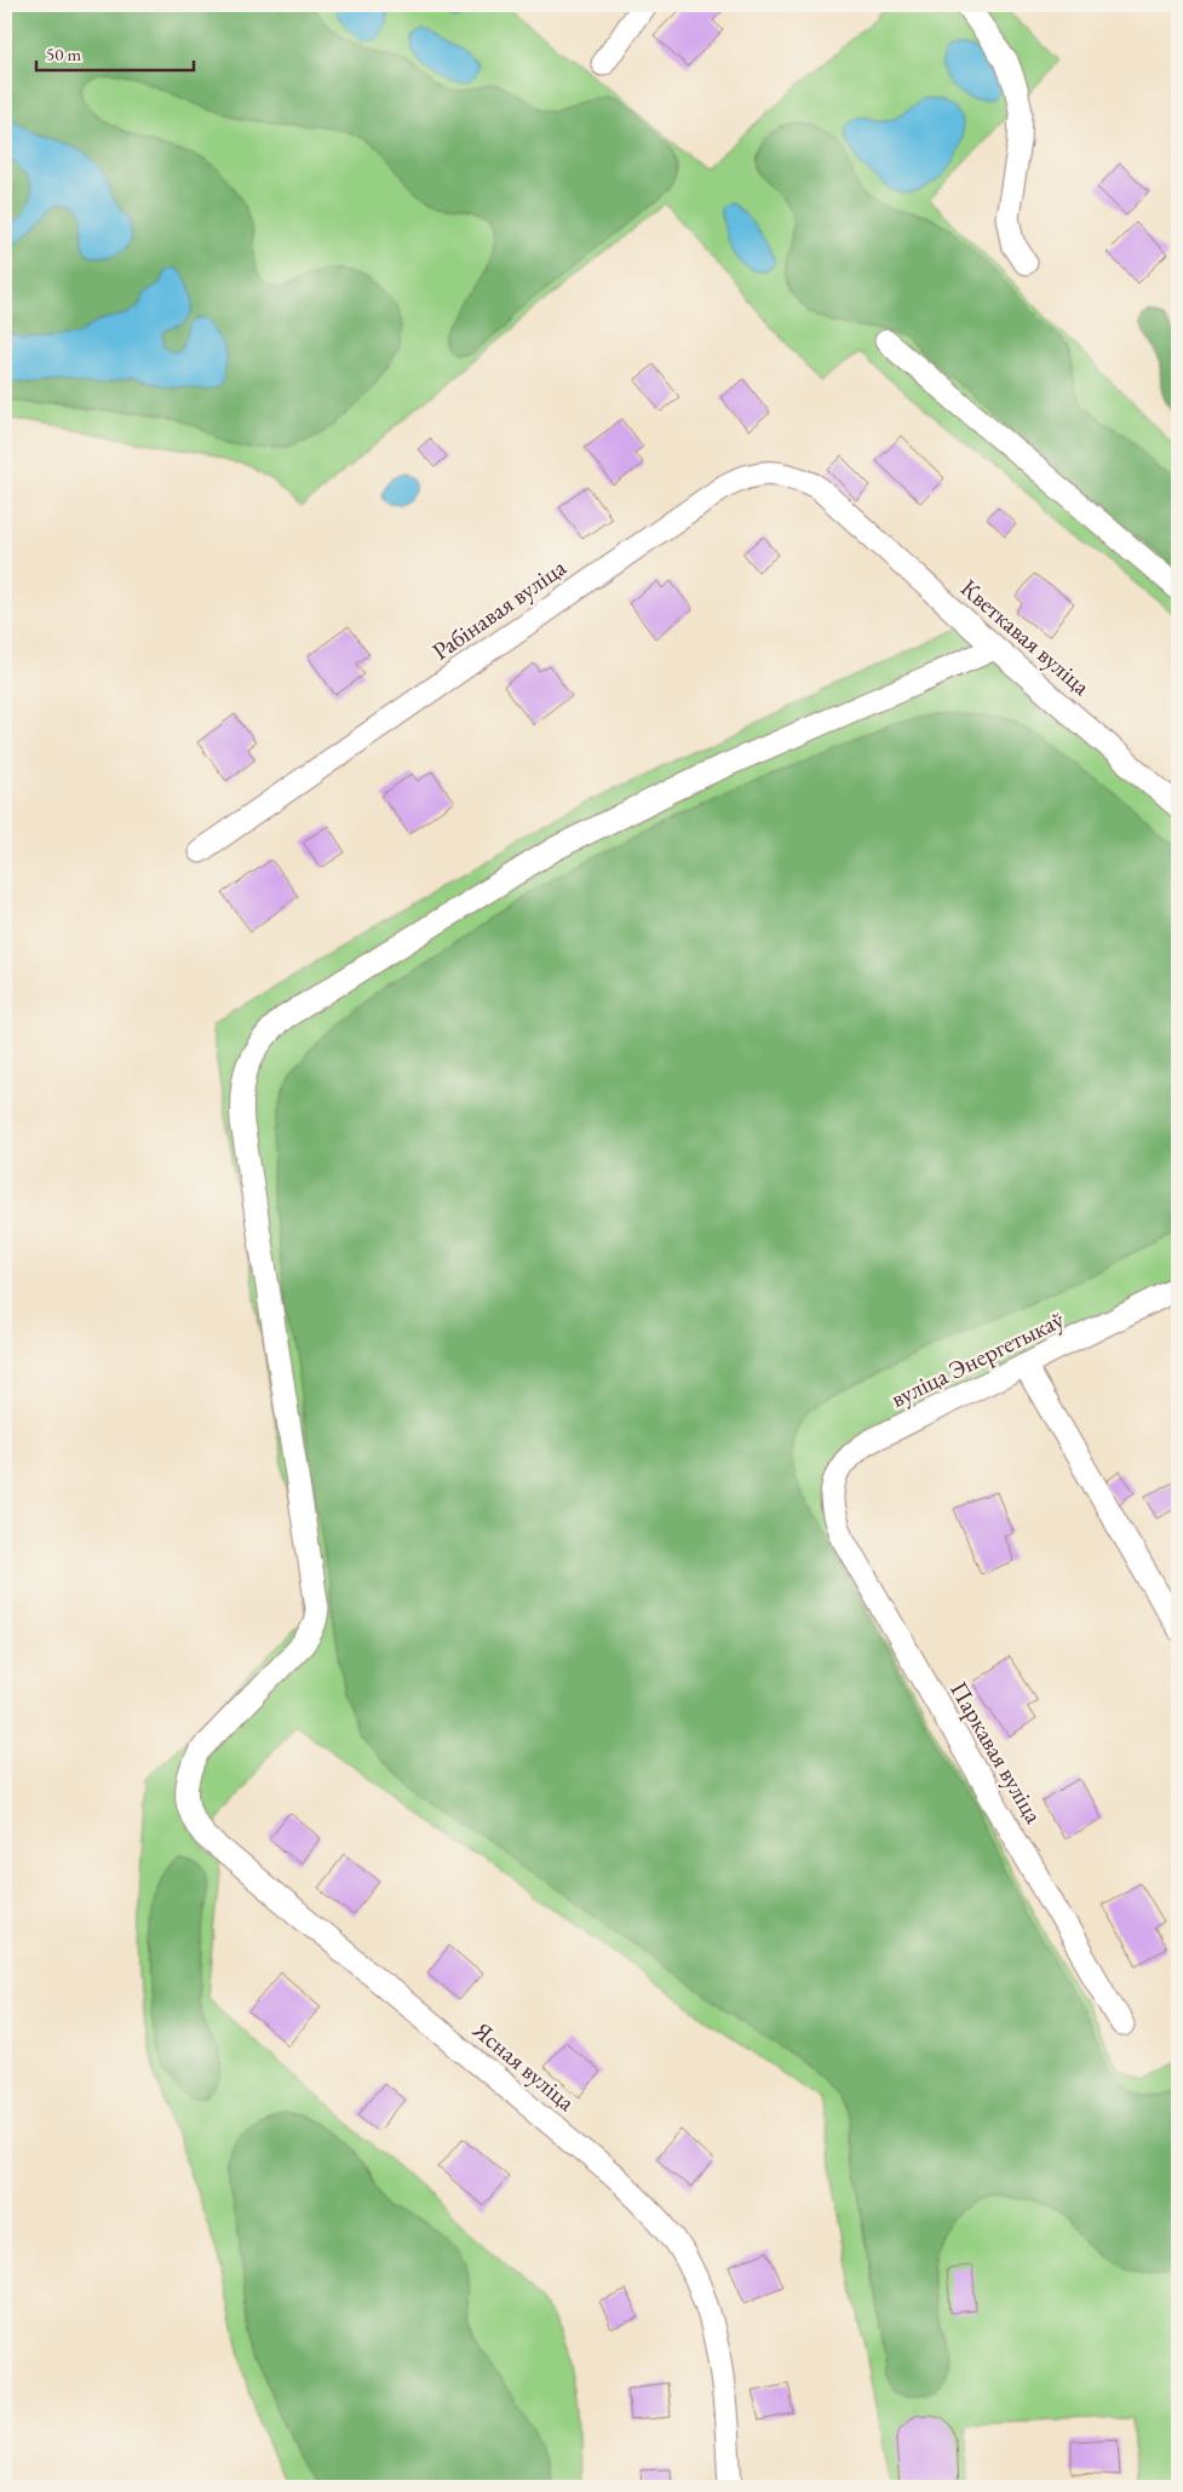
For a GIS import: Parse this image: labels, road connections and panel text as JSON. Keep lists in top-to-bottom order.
{
  "streets": {
    "street": [
      "Рабінавая вуліца",
      "Кветкавая вуліца",
      "вуліца Энергетыкаў",
      "Паркавая вуліца",
      "Ясная вуліца"
    ]
  },
  "crossings": [
    ["Рабінавая вуліца", "Кветкавая вуліца"],
    ["Кветкавая вуліца", "Ясная вуліца"],
    ["вуліца Энергетыкаў", "Паркавая вуліца"]
  ],
  "scale_bar": "50 m"
}
